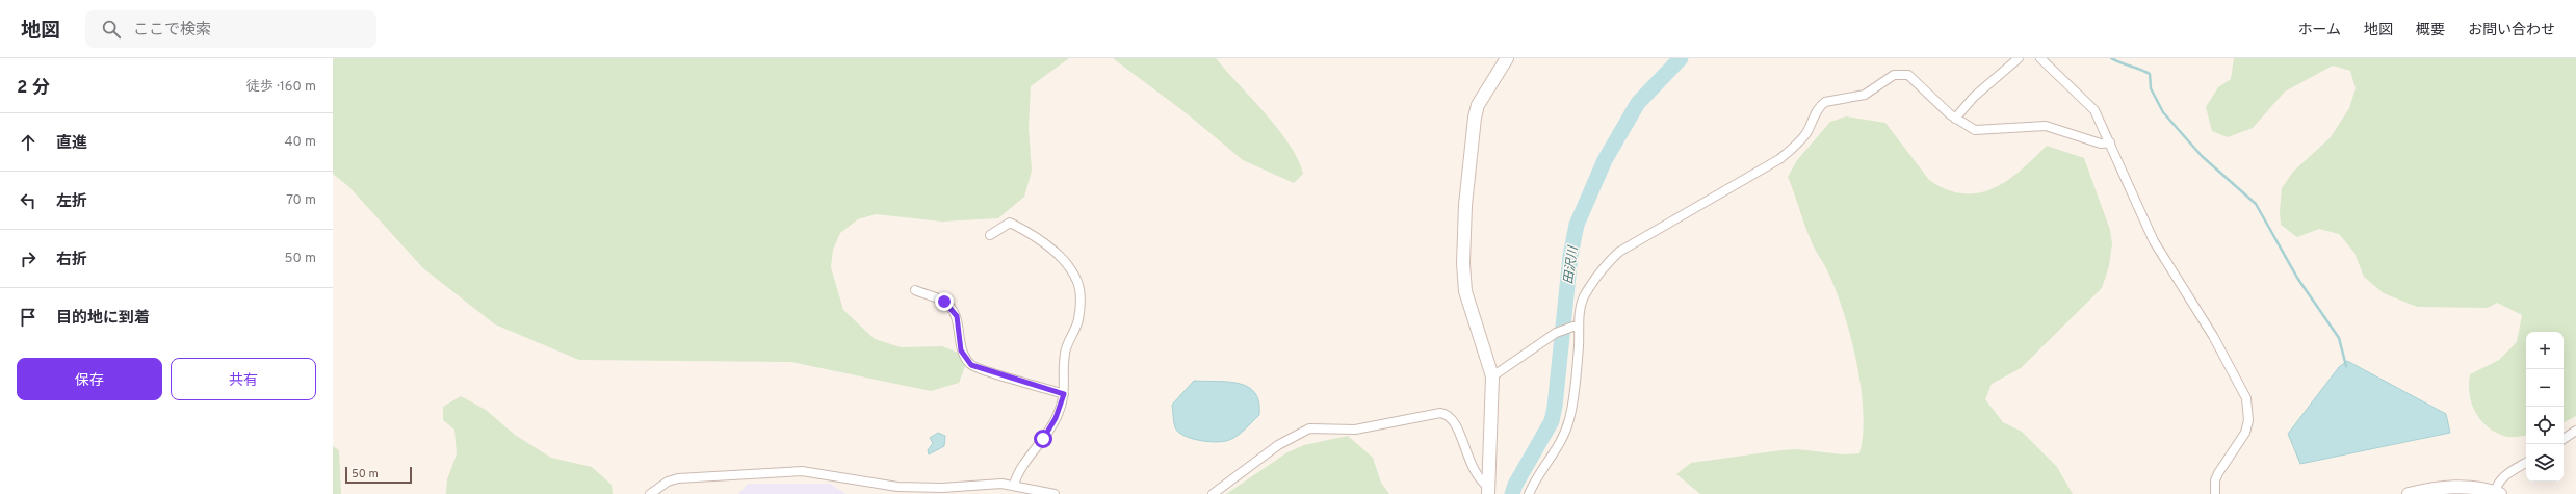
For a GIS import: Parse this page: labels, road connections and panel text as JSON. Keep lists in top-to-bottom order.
{
  "water": ["田沢川"],
  "scale_bar": "50 m",
  "page": {
    "header": "地図",
    "search": "ここで検索",
    "nav": [
      "ホーム",
      "地図",
      "概要",
      "お問い合わせ"
    ],
    "heading": ["2 分", "徒歩 · 160 m"],
    "list": [
      ["直進", "40 m"],
      ["左折", "70 m"],
      ["右折", "50 m"],
      "目的地に到着"
    ],
    "map_buttons": ["+", "−"],
    "buttons": ["保存", "共有"],
    "scale": "50 m"
  }
}
